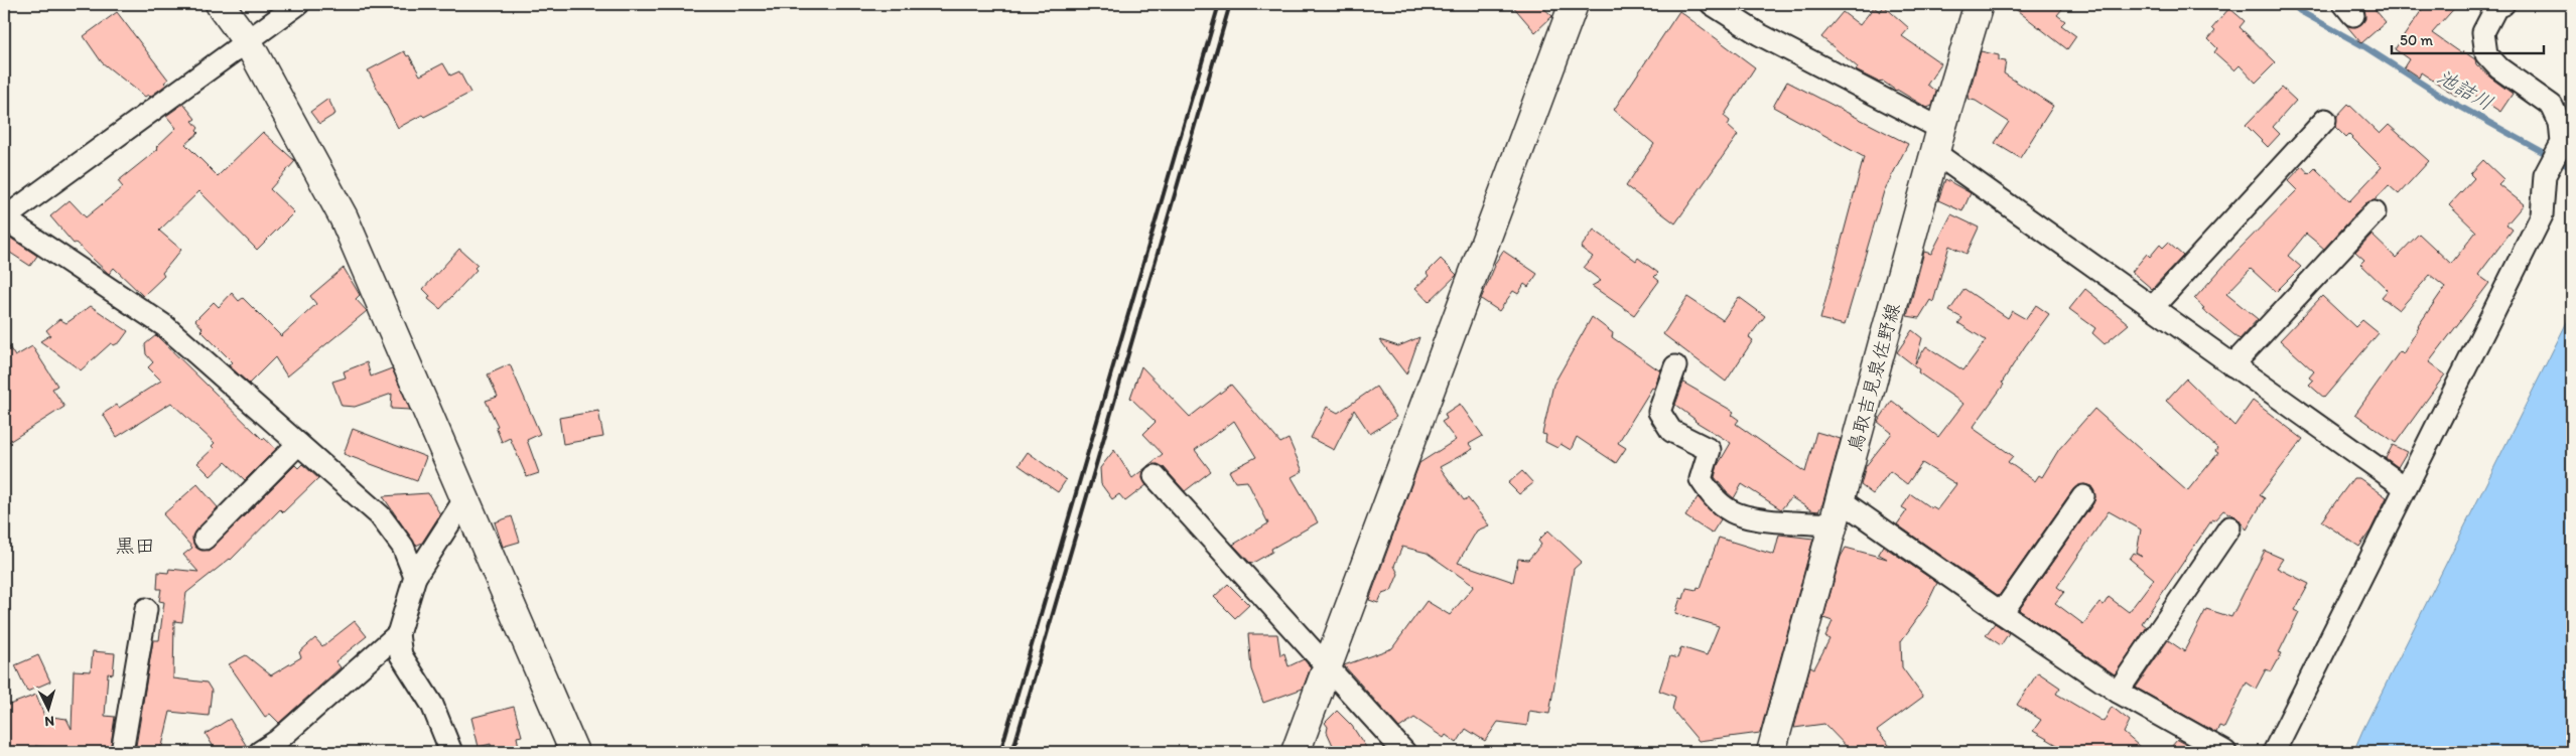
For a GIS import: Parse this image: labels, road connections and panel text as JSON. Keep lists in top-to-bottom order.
{
  "streets": {
    "street": ["鳥取吉見泉佐野線"]
  },
  "districts": ["黒田"],
  "water": ["池詰川"],
  "scale_bar": "50 m",
  "north": "bottom"
}
